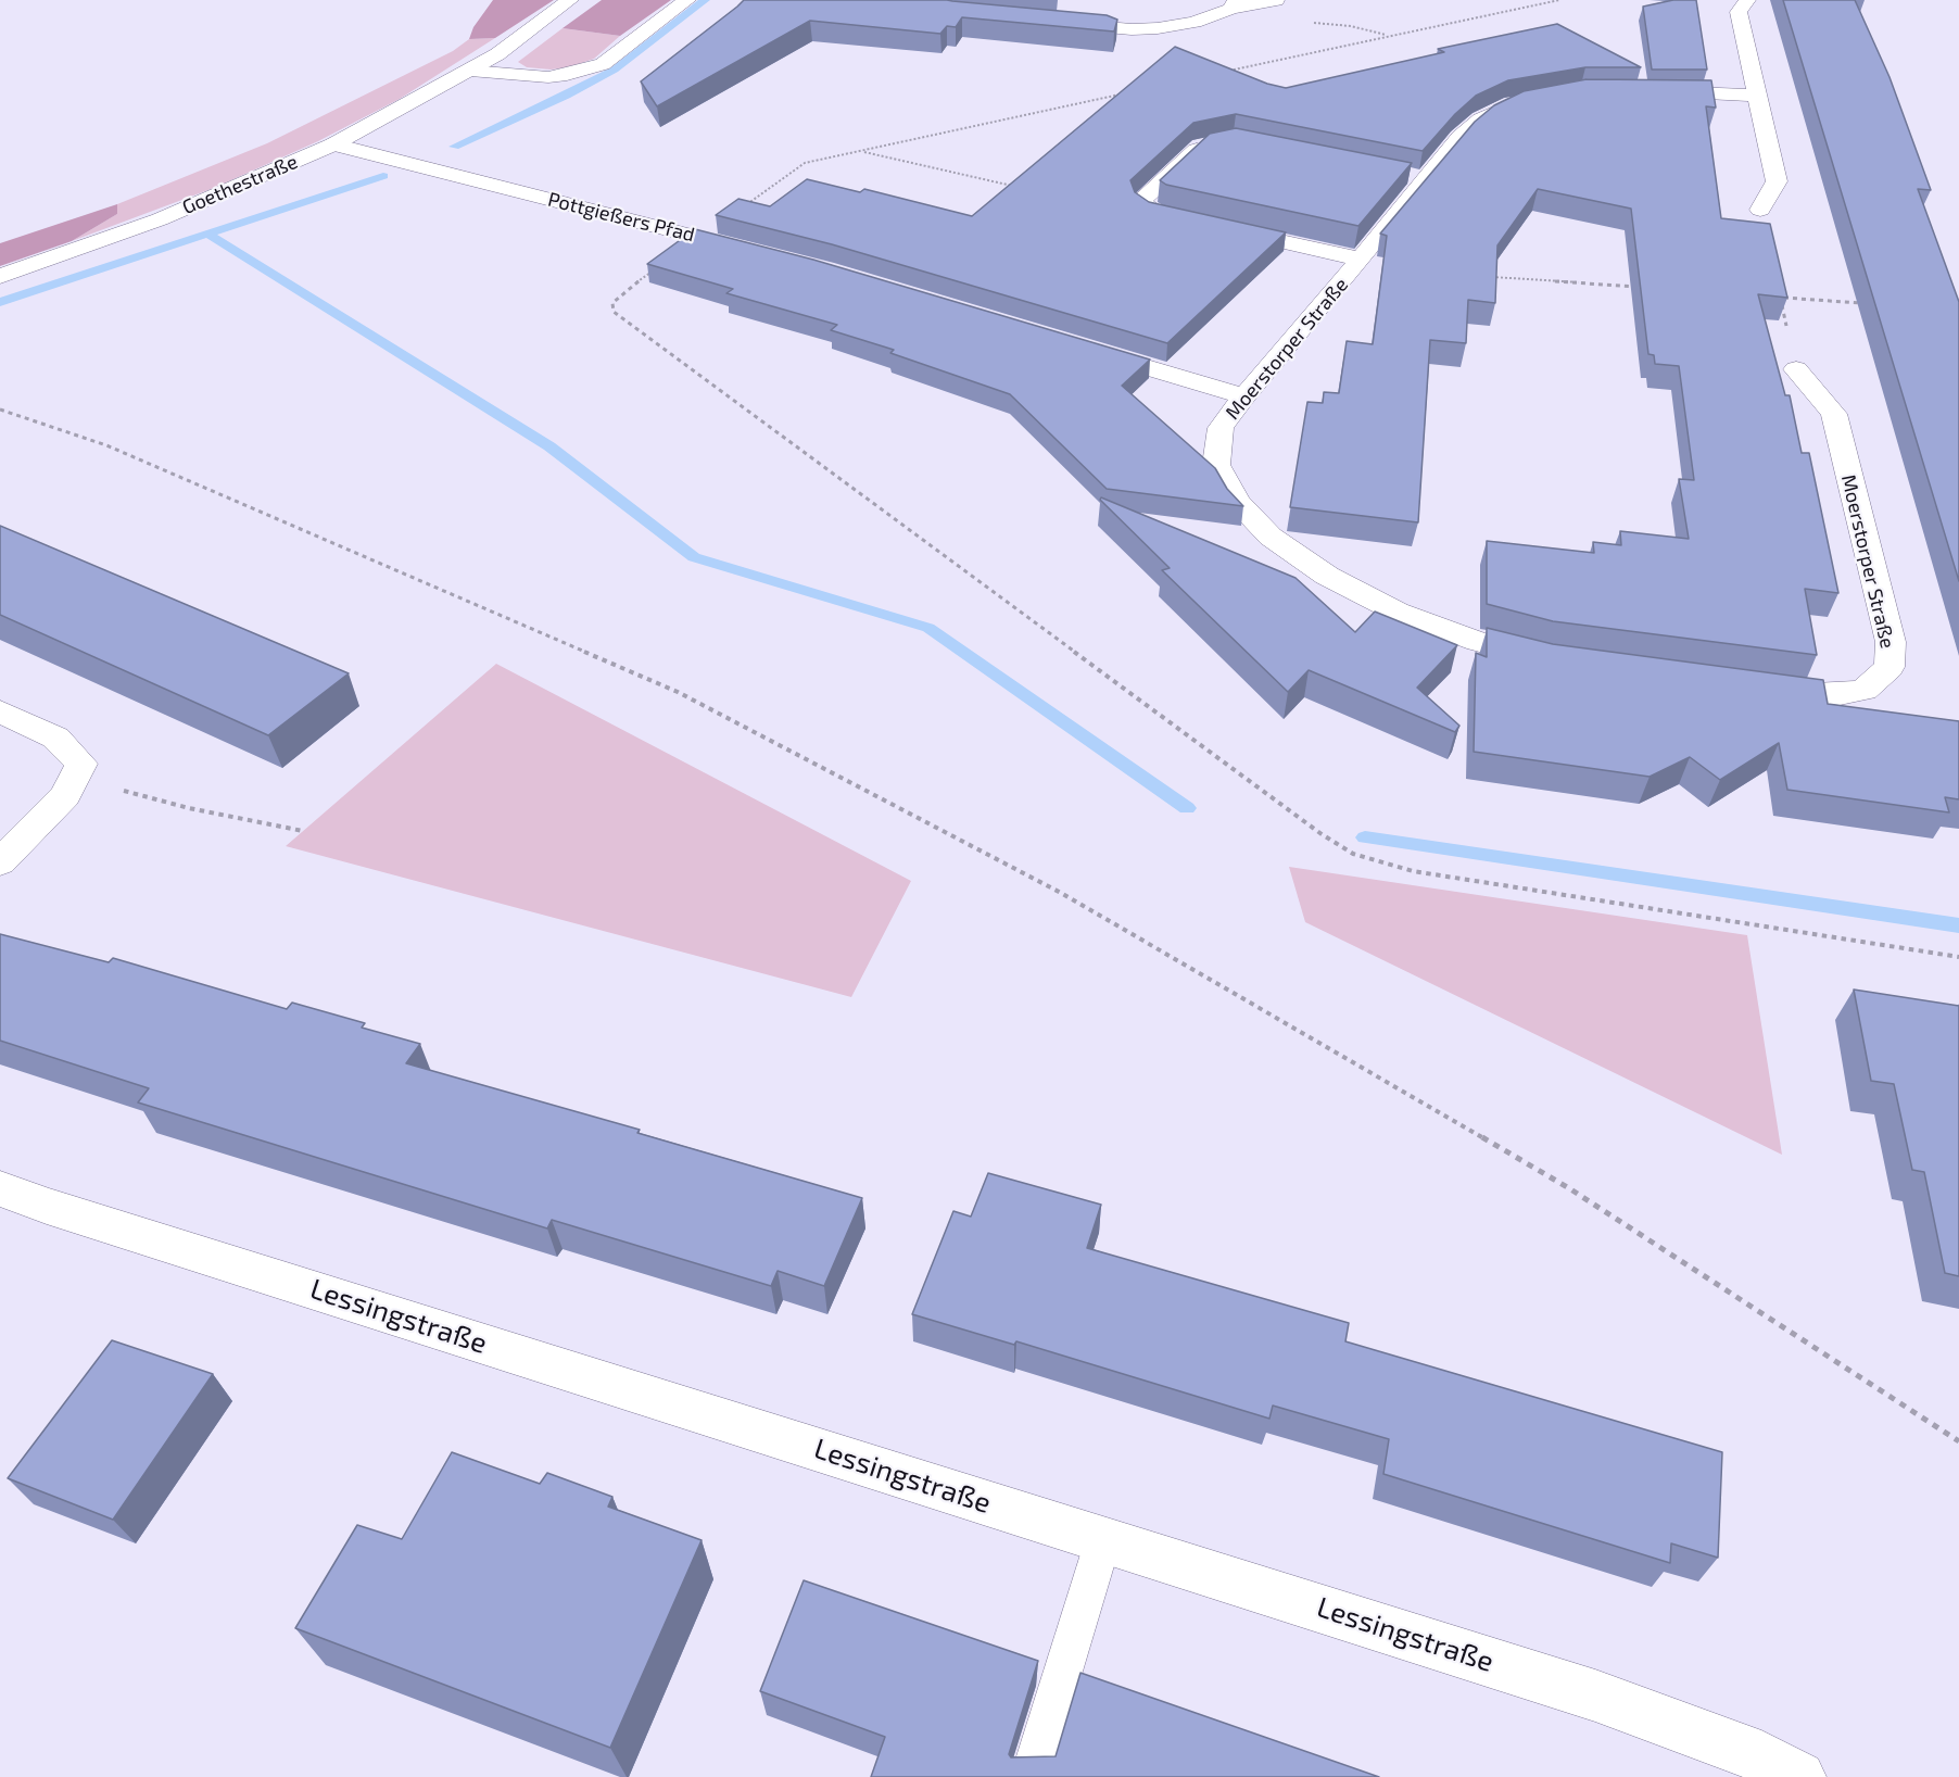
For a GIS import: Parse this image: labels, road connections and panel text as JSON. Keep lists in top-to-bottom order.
{
  "streets": {
    "street": [
      "Goethestraße",
      "Pottgießers Pfad",
      "Moerstorper Straße",
      "Lessingstraße"
    ]
  },
  "crossings": [
    ["Goethestraße", "Pottgießers Pfad"]
  ]
}
